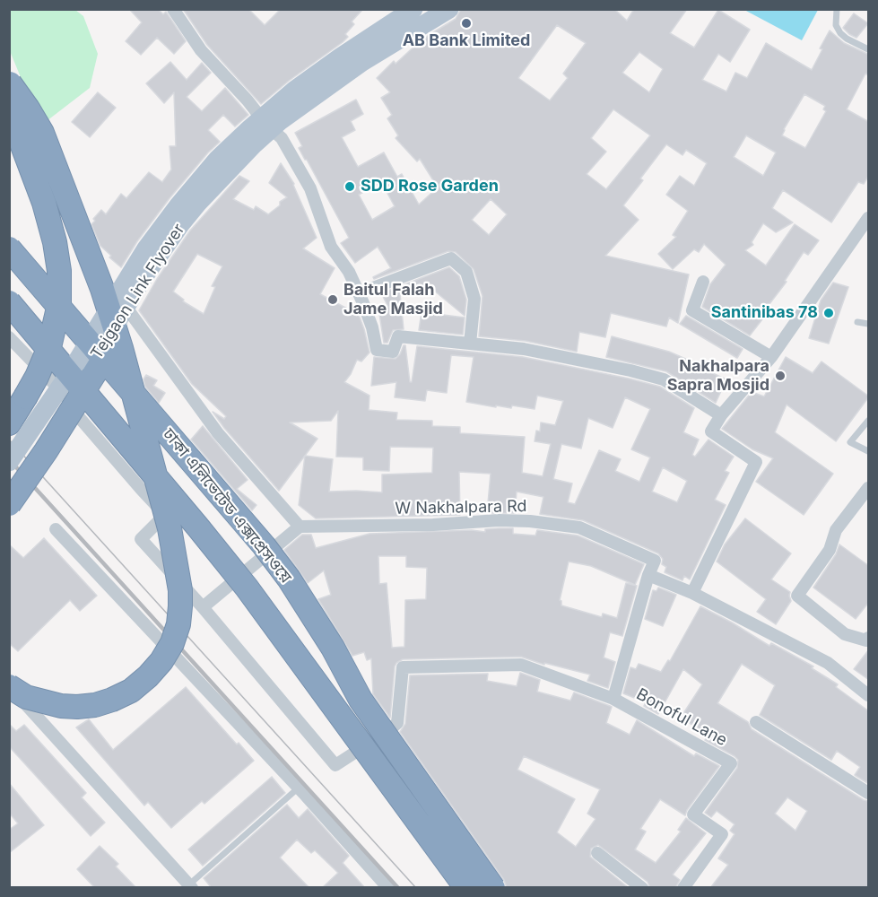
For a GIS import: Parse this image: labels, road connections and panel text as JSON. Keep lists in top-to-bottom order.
{
  "streets": {
    "highway": ["ঢাকা এলিভেটেড এক্সপ্রেসওয়ে"],
    "main road": ["Tejgaon Link Flyover"],
    "street": ["W Nakhalpara Rd", "Bonoful Lane"]
  },
  "crossings": [
    ["W Nakhalpara Rd", "Bonoful Lane"]
  ],
  "places": [
    "AB Bank Limited",
    "SDD Rose Garden",
    "Baitul Falah Jame Masjid",
    "Santinibas 78",
    "Nakhalpara Sapra Mosjid"
  ]
}
